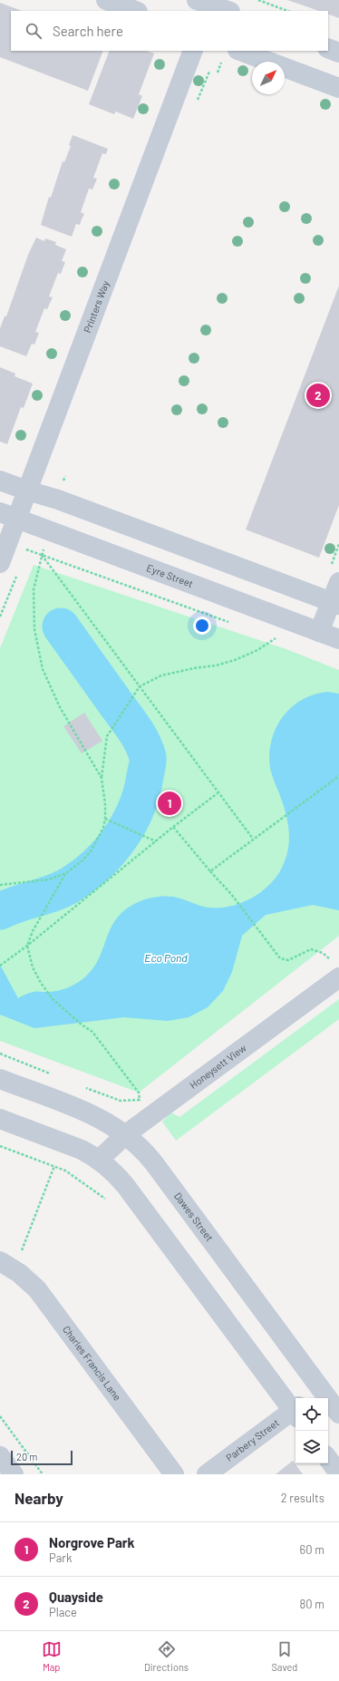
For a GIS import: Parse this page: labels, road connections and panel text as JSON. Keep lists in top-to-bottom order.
{
  "streets": {
    "street": [
      "Printers Way",
      "Eyre Street",
      "Honeysett View",
      "Dawes Street",
      "Charles Francis Lane",
      "Parbery Street"
    ]
  },
  "crossings": [
    ["Printers Way", "Eyre Street"],
    ["Honeysett View", "Dawes Street"],
    ["Dawes Street", "Parbery Street"]
  ],
  "water": ["Eco Pond"],
  "scale_bar": "20 m",
  "north": "top right",
  "page": {
    "search": "Search here",
    "pins": ["2", "1"],
    "scale": "20 m",
    "heading": ["Nearby", "2 results"],
    "list": [
      {
        "mark": "1",
        "name": "Norgrove Park",
        "note": "Park",
        "value": "60 m"
      },
      {
        "mark": "2",
        "name": "Quayside",
        "note": "Place",
        "value": "80 m"
      }
    ],
    "nav": ["Map", "Directions", "Saved"]
  }
}
